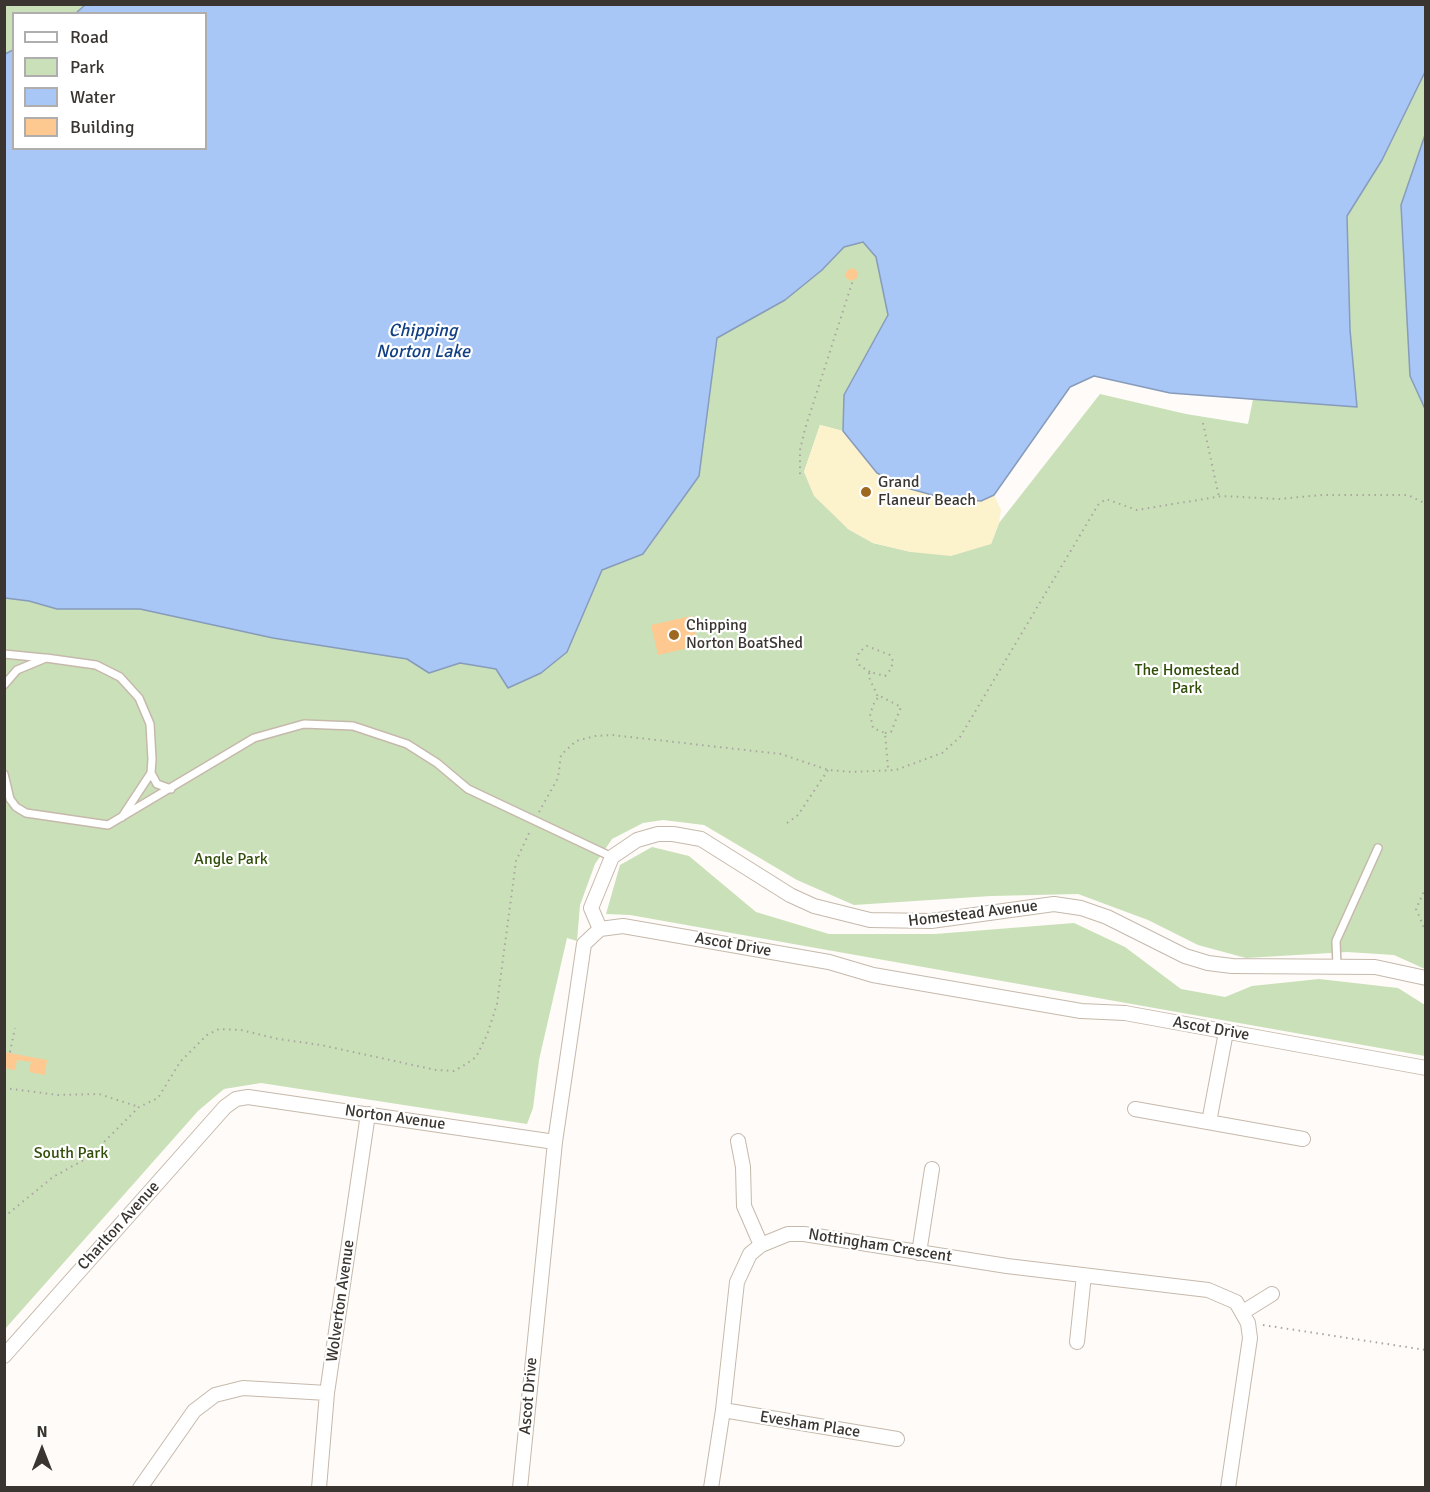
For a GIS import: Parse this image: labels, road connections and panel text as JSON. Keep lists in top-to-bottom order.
{
  "streets": {
    "street": [
      "Homestead Avenue",
      "Ascot Drive",
      "Norton Avenue",
      "Charlton Avenue",
      "Nottingham Crescent",
      "Wolverton Avenue",
      "Evesham Place"
    ]
  },
  "crossings": [
    ["Ascot Drive", "Norton Avenue"],
    ["Norton Avenue", "Charlton Avenue"],
    ["Norton Avenue", "Wolverton Avenue"]
  ],
  "water": ["Chipping Norton Lake"],
  "parks": ["The Homestead Park", "Angle Park", "South Park"],
  "places": ["Grand Flaneur Beach", "Chipping Norton BoatShed"],
  "legend": [
    "Road",
    "Park",
    "Water",
    "Building"
  ],
  "north": "top"
}
